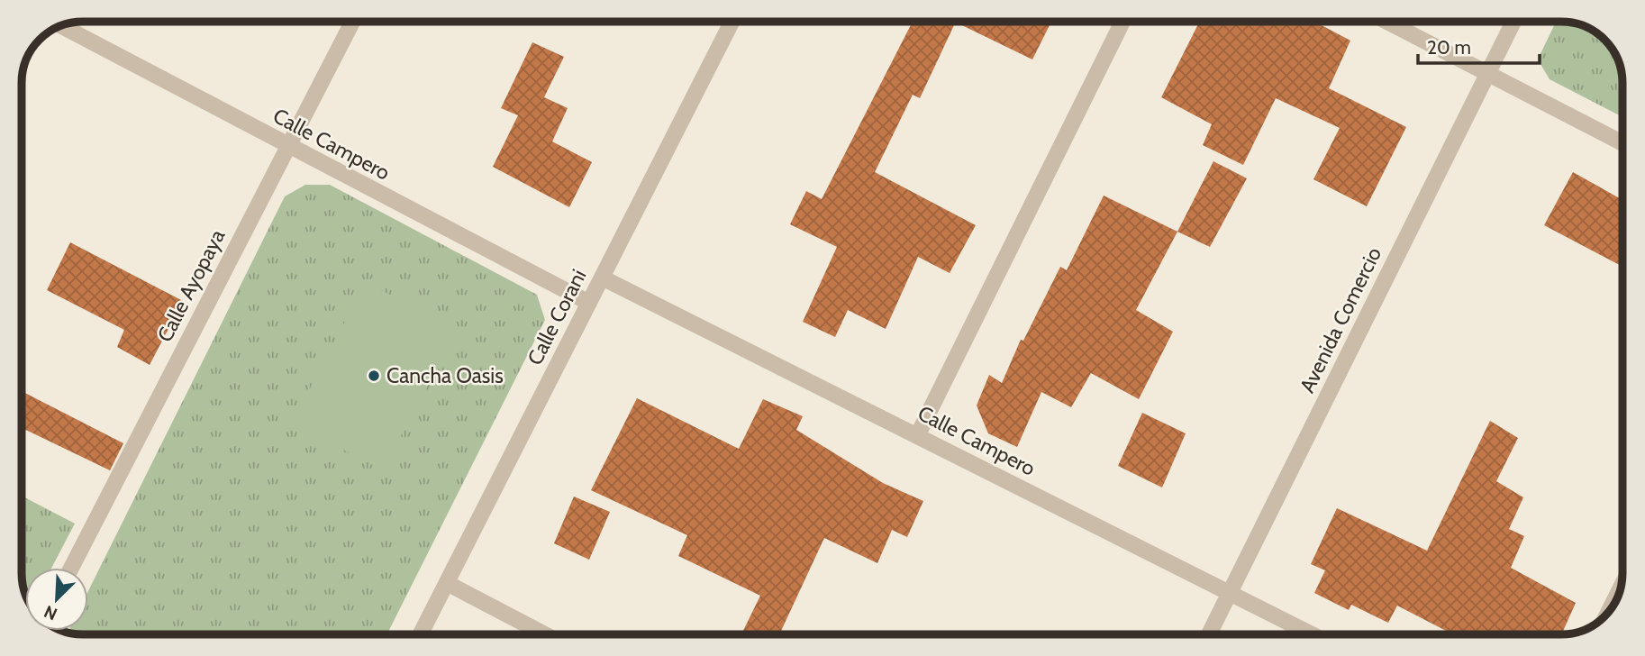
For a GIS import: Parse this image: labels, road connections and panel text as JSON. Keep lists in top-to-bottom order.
{
  "streets": {
    "street": [
      "Calle Campero",
      "Calle Ayopaya",
      "Calle Corani",
      "Avenida Comercio"
    ]
  },
  "crossings": [
    ["Calle Campero", "Calle Ayopaya"],
    ["Calle Campero", "Calle Corani"],
    ["Calle Campero", "Avenida Comercio"]
  ],
  "places": ["Cancha Oasis"],
  "scale_bar": "20 m",
  "north": "bottom left"
}
